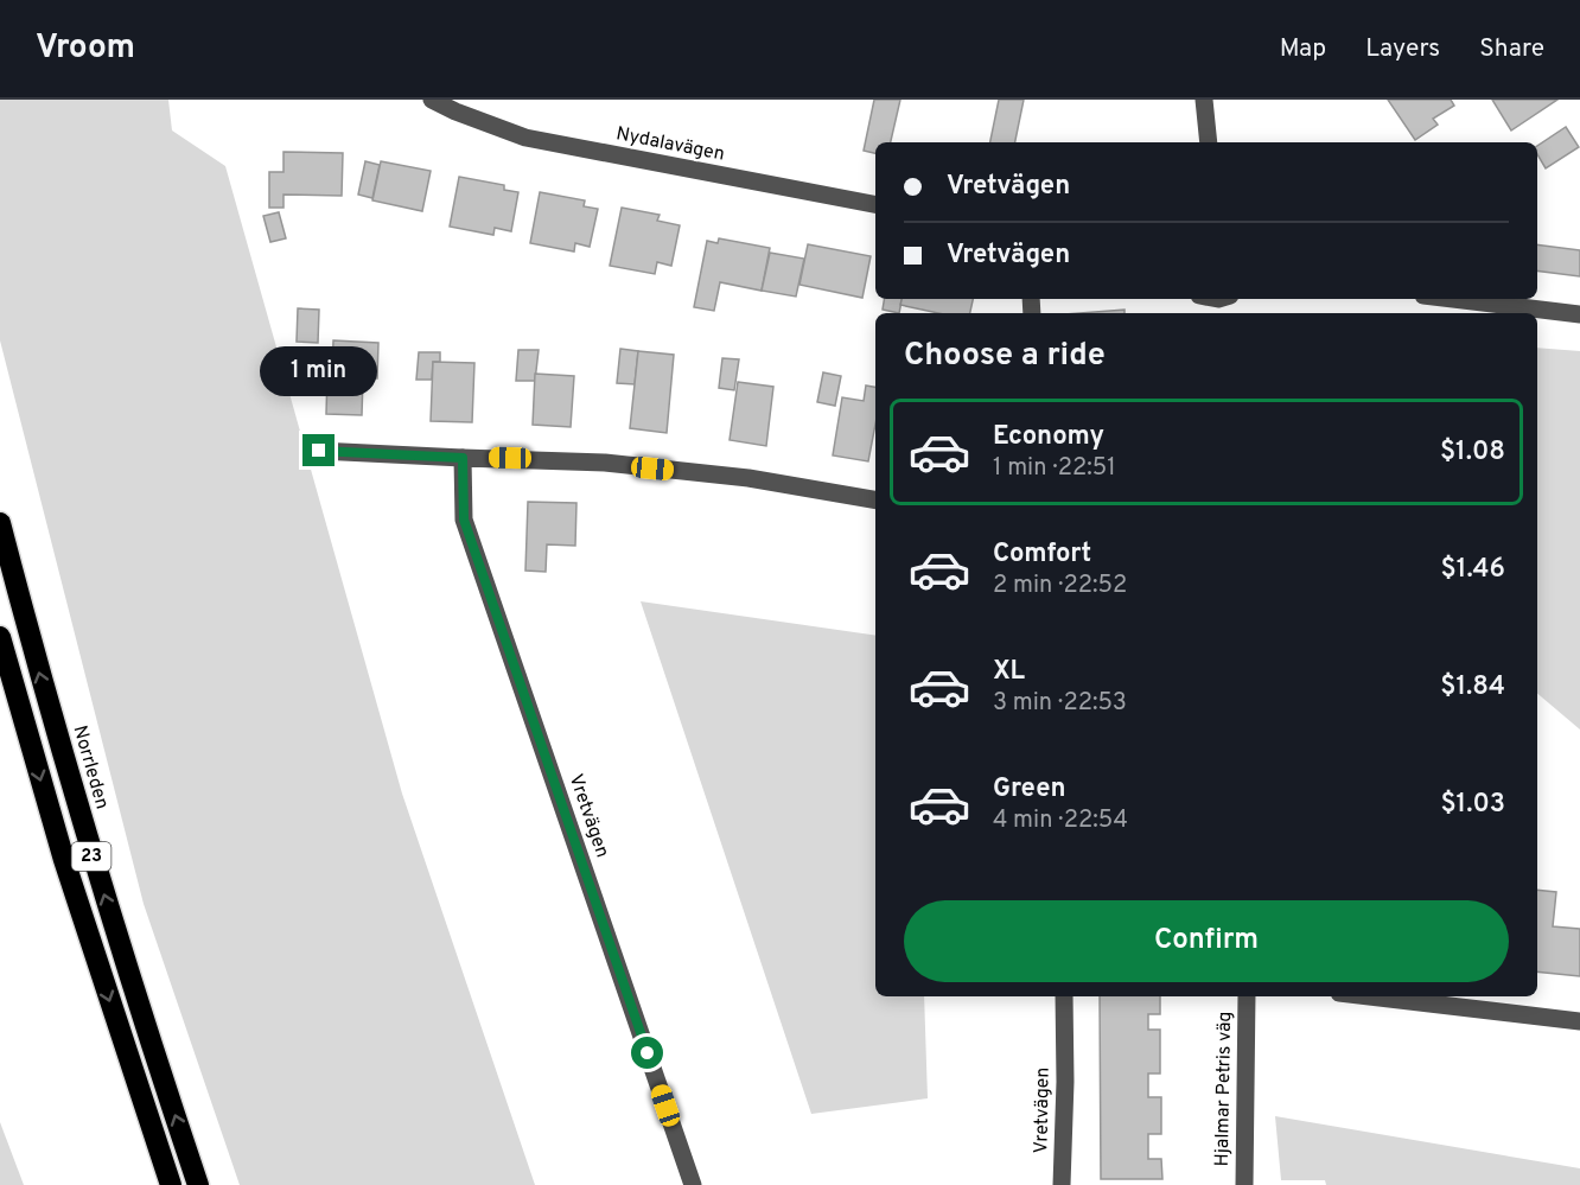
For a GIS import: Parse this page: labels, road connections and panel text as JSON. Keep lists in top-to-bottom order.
{
  "streets": {
    "highway": ["Norrleden", "23"],
    "street": ["Nydalavägen", "Vretvägen", "Hjalmar Petris väg"]
  },
  "page": {
    "header": "Vroom",
    "nav": ["Map", "Layers", "Share"],
    "banner": ["Vretvägen", "Vretvägen"],
    "heading": "Choose a ride",
    "bubble": "1 min",
    "list": [
      {
        "name": "Economy",
        "note": "1 min · 22:51",
        "value": "$1.08"
      },
      {
        "name": "Comfort",
        "note": "2 min · 22:52",
        "value": "$1.46"
      },
      {
        "name": "XL",
        "note": "3 min · 22:53",
        "value": "$1.84"
      },
      {
        "name": "Green",
        "note": "4 min · 22:54",
        "value": "$1.03"
      }
    ],
    "buttons": "Confirm"
  }
}
